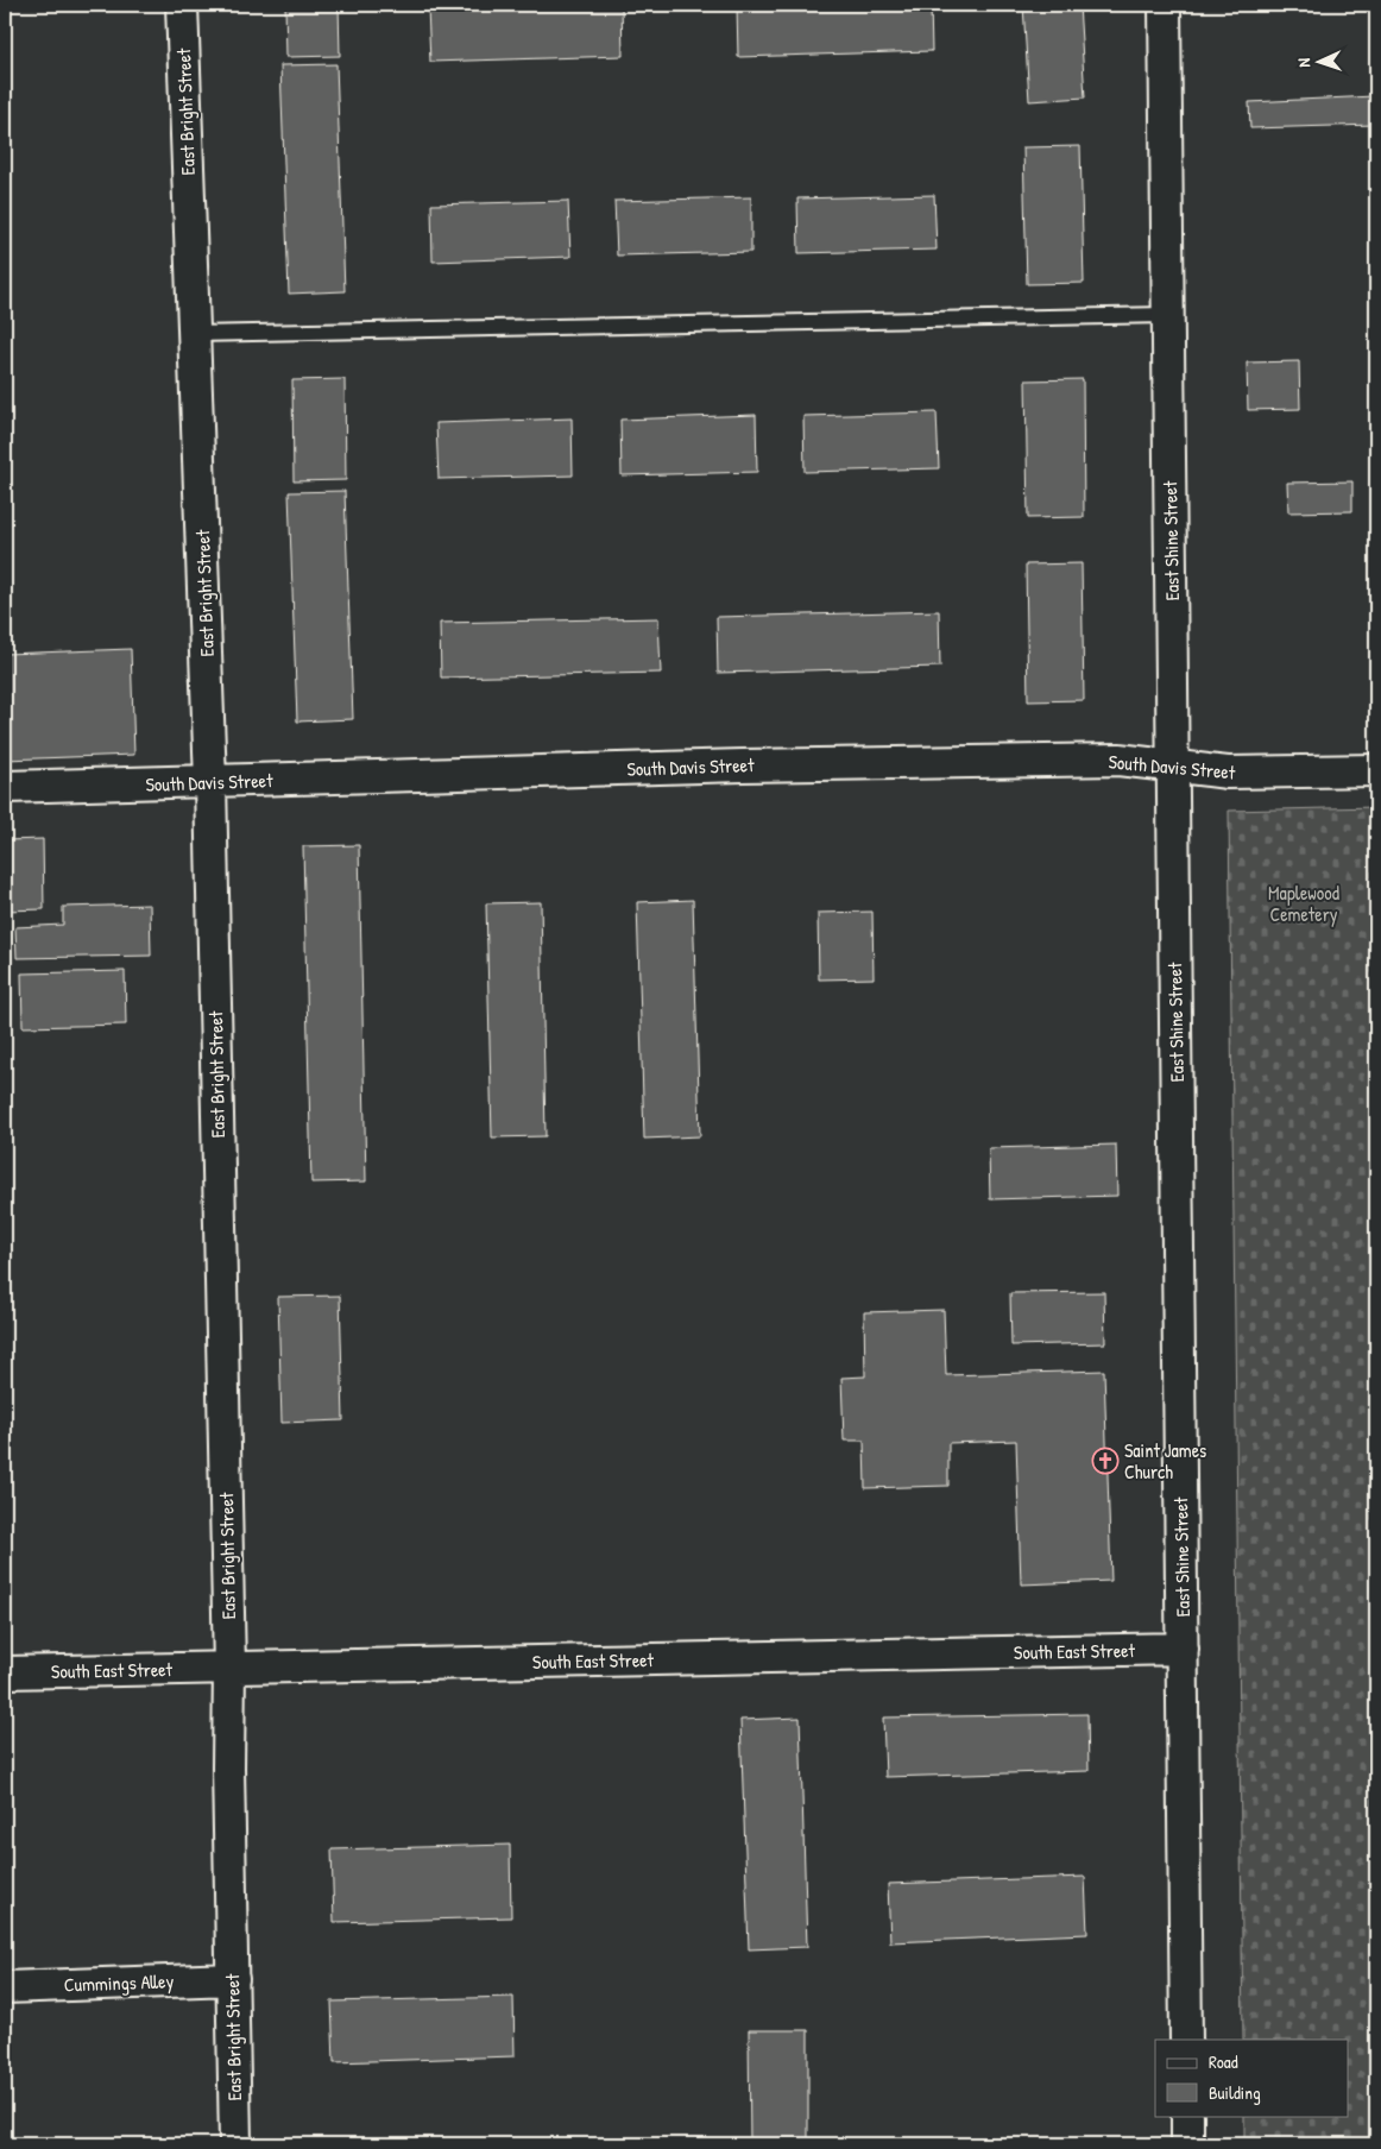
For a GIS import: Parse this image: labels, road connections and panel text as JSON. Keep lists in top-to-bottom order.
{
  "streets": {
    "street": [
      "East Bright Street",
      "East Shine Street",
      "South Davis Street",
      "South East Street",
      "Cummings Alley"
    ]
  },
  "crossings": [
    ["East Bright Street", "South Davis Street"],
    ["East Bright Street", "South East Street"],
    ["East Bright Street", "Cummings Alley"],
    ["East Shine Street", "South Davis Street"],
    ["East Shine Street", "South East Street"]
  ],
  "parks": ["Maplewood Cemetery"],
  "places": {
    "church": ["Saint James Church"]
  },
  "legend": ["Road", "Building"],
  "north": "left"
}
